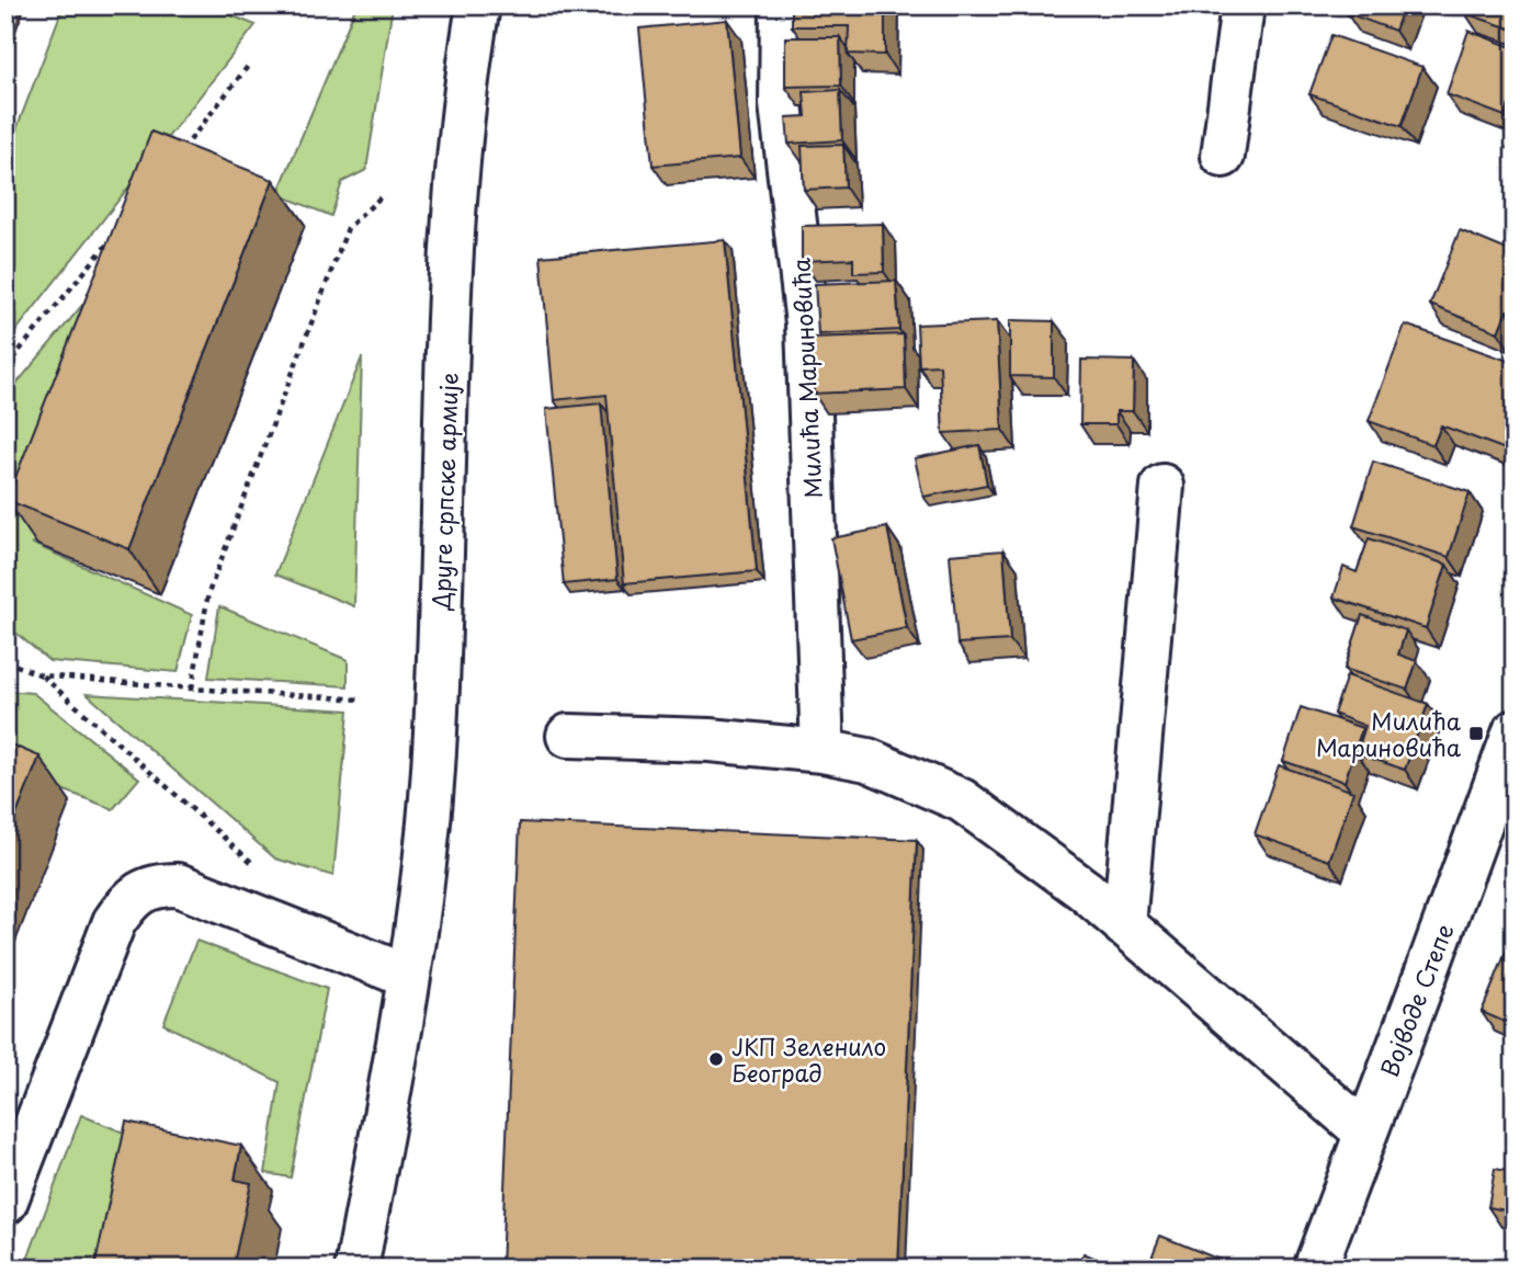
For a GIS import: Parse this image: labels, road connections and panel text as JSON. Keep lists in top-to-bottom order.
{
  "streets": {
    "street": ["Милића Мариновића", "Друге српске армије", "Војводе Степе"]
  },
  "places": {
    "transit": ["Милића Мариновића"],
    "other": ["ЈКП Зеленило Београд"]
  }
}
